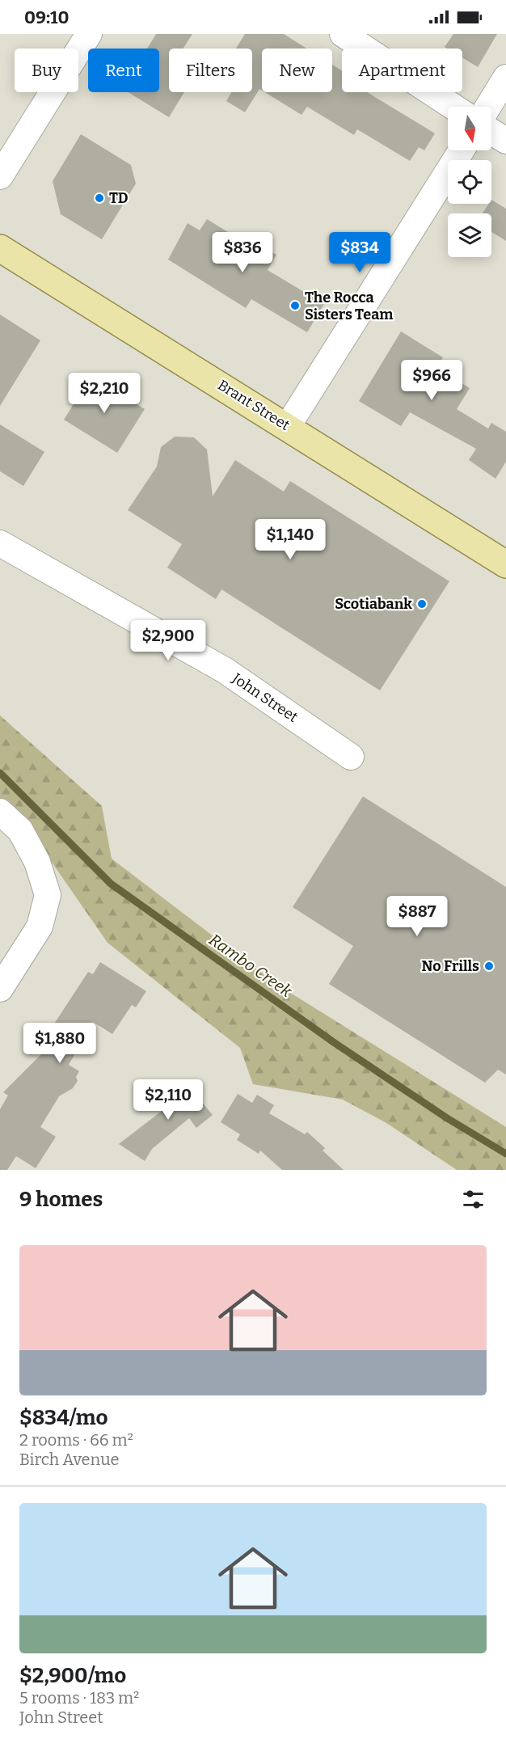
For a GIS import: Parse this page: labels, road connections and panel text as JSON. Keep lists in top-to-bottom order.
{
  "streets": {
    "main road": ["Brant Street"],
    "street": ["John Street"]
  },
  "water": ["Rambo Creek"],
  "places": [
    "TD",
    "The Rocca Sisters Team",
    "Scotiabank",
    "No Frills"
  ],
  "north": "bottom",
  "page": {
    "status": "09:10",
    "chip": [
      "Buy",
      "Rent",
      "Filters",
      "New",
      "Apartment"
    ],
    "price": [
      "$836",
      "$834",
      "$966",
      "$2,210",
      "$1,140",
      "$2,900",
      "$887",
      "$1,880",
      "$2,110"
    ],
    "heading": "9 homes",
    "list": [
      {
        "name": "$834/mo",
        "note": "2 rooms · 66 m² · Birch Avenue"
      },
      {
        "name": "$2,900/mo",
        "note": "5 rooms · 183 m² · John Street"
      }
    ]
  }
}
